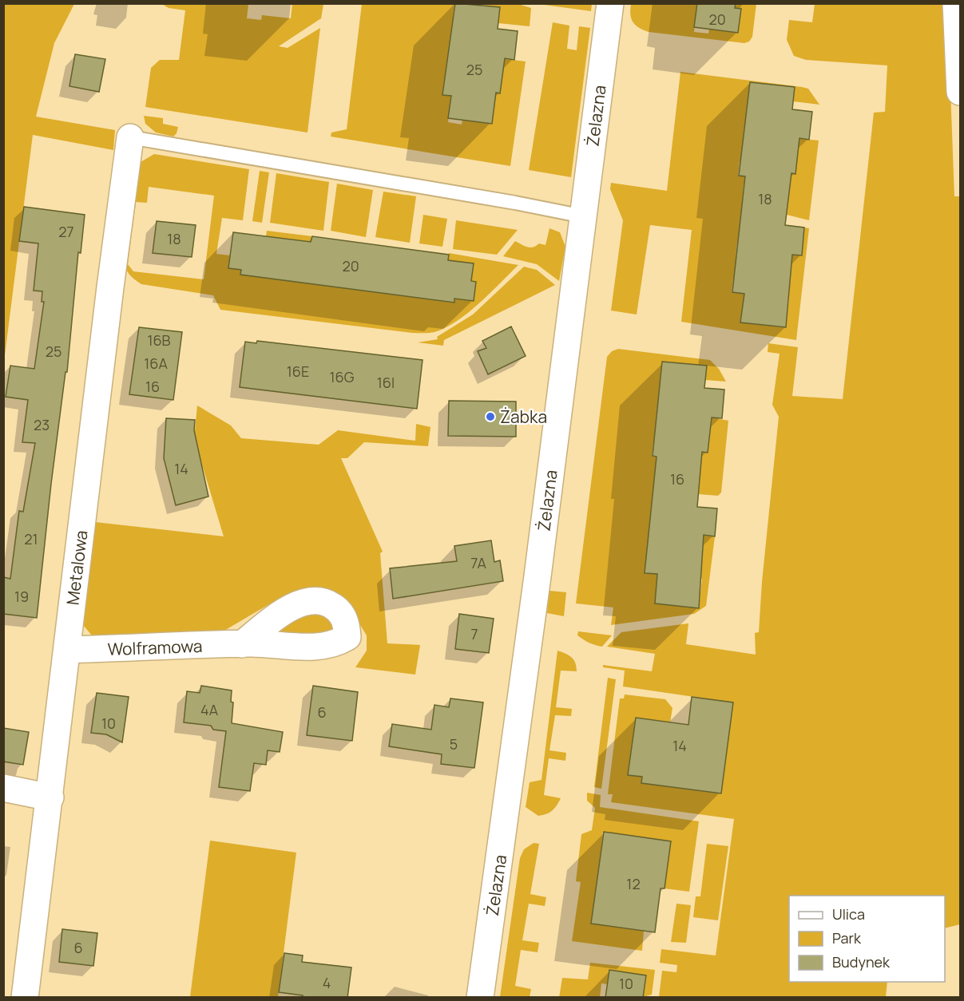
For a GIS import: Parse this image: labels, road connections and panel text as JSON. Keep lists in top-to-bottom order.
{
  "streets": {
    "street": ["Żelazna", "Metalowa", "Wolframowa"]
  },
  "crossings": [
    ["Metalowa", "Wolframowa"]
  ],
  "places": ["Żabka"],
  "house_numbers": [
    "20",
    "25",
    "18",
    "27",
    "18",
    "20",
    "16B",
    "25",
    "16A",
    "16E",
    "16G",
    "16I",
    "16",
    "23",
    "14",
    "16",
    "21",
    "7A",
    "19",
    "7",
    "4A",
    "6",
    "10",
    "5",
    "14",
    "12",
    "6",
    "4",
    "10"
  ],
  "legend": ["Ulica", "Park", "Budynek"]
}
